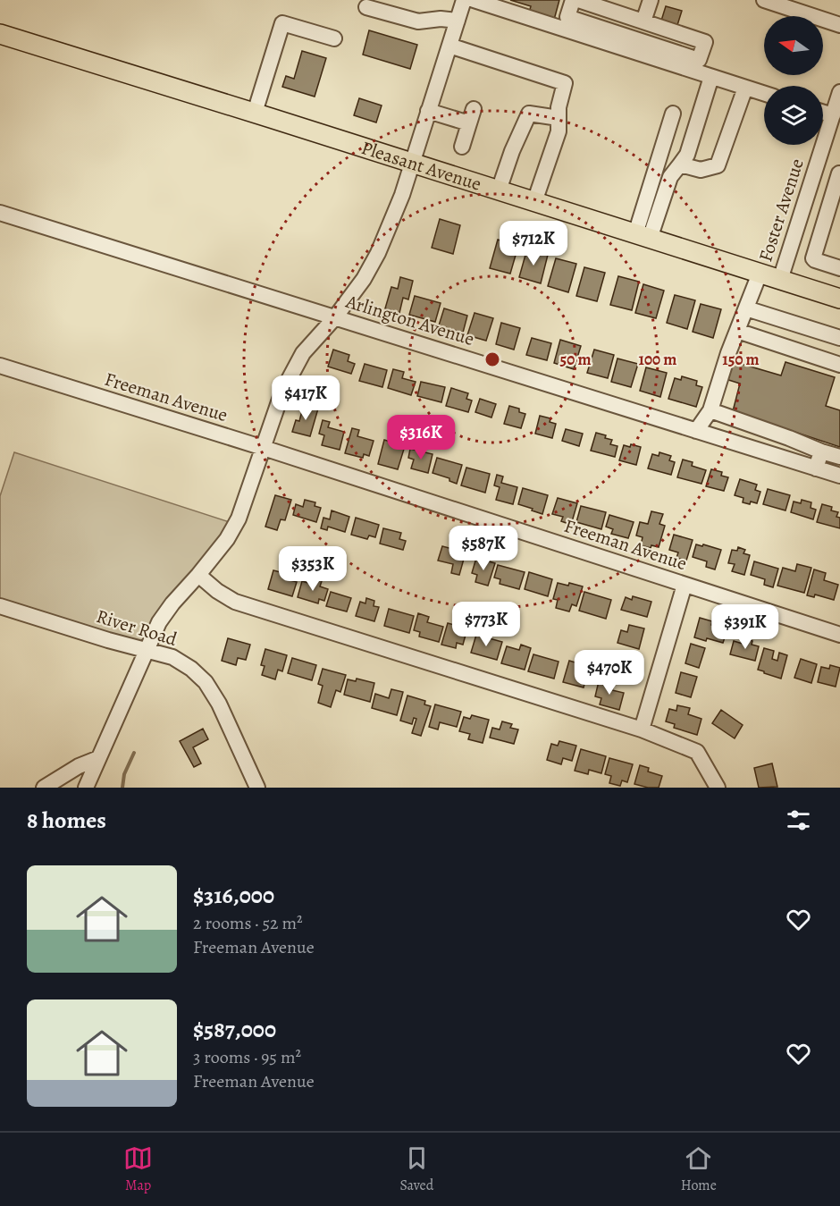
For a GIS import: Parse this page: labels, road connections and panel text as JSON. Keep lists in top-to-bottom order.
{
  "streets": {
    "main road": ["Pleasant Avenue"],
    "street": [
      "Foster Avenue",
      "Arlington Avenue",
      "Freeman Avenue",
      "River Road"
    ]
  },
  "crossings": [
    ["Pleasant Avenue", "Foster Avenue"]
  ],
  "north": "left",
  "page": {
    "price": [
      "$712K",
      "$417K",
      "$316K",
      "$587K",
      "$353K",
      "$773K",
      "$391K",
      "$470K"
    ],
    "heading": "8 homes",
    "list": [
      {
        "name": "$316,000",
        "note": "2 rooms · 52 m² · Freeman Avenue"
      },
      {
        "name": "$587,000",
        "note": "3 rooms · 95 m² · Freeman Avenue"
      }
    ],
    "tabs": ["Map", "Saved", "Home"]
  },
  "rings": ["50 m", "100 m", "150 m"]
}
